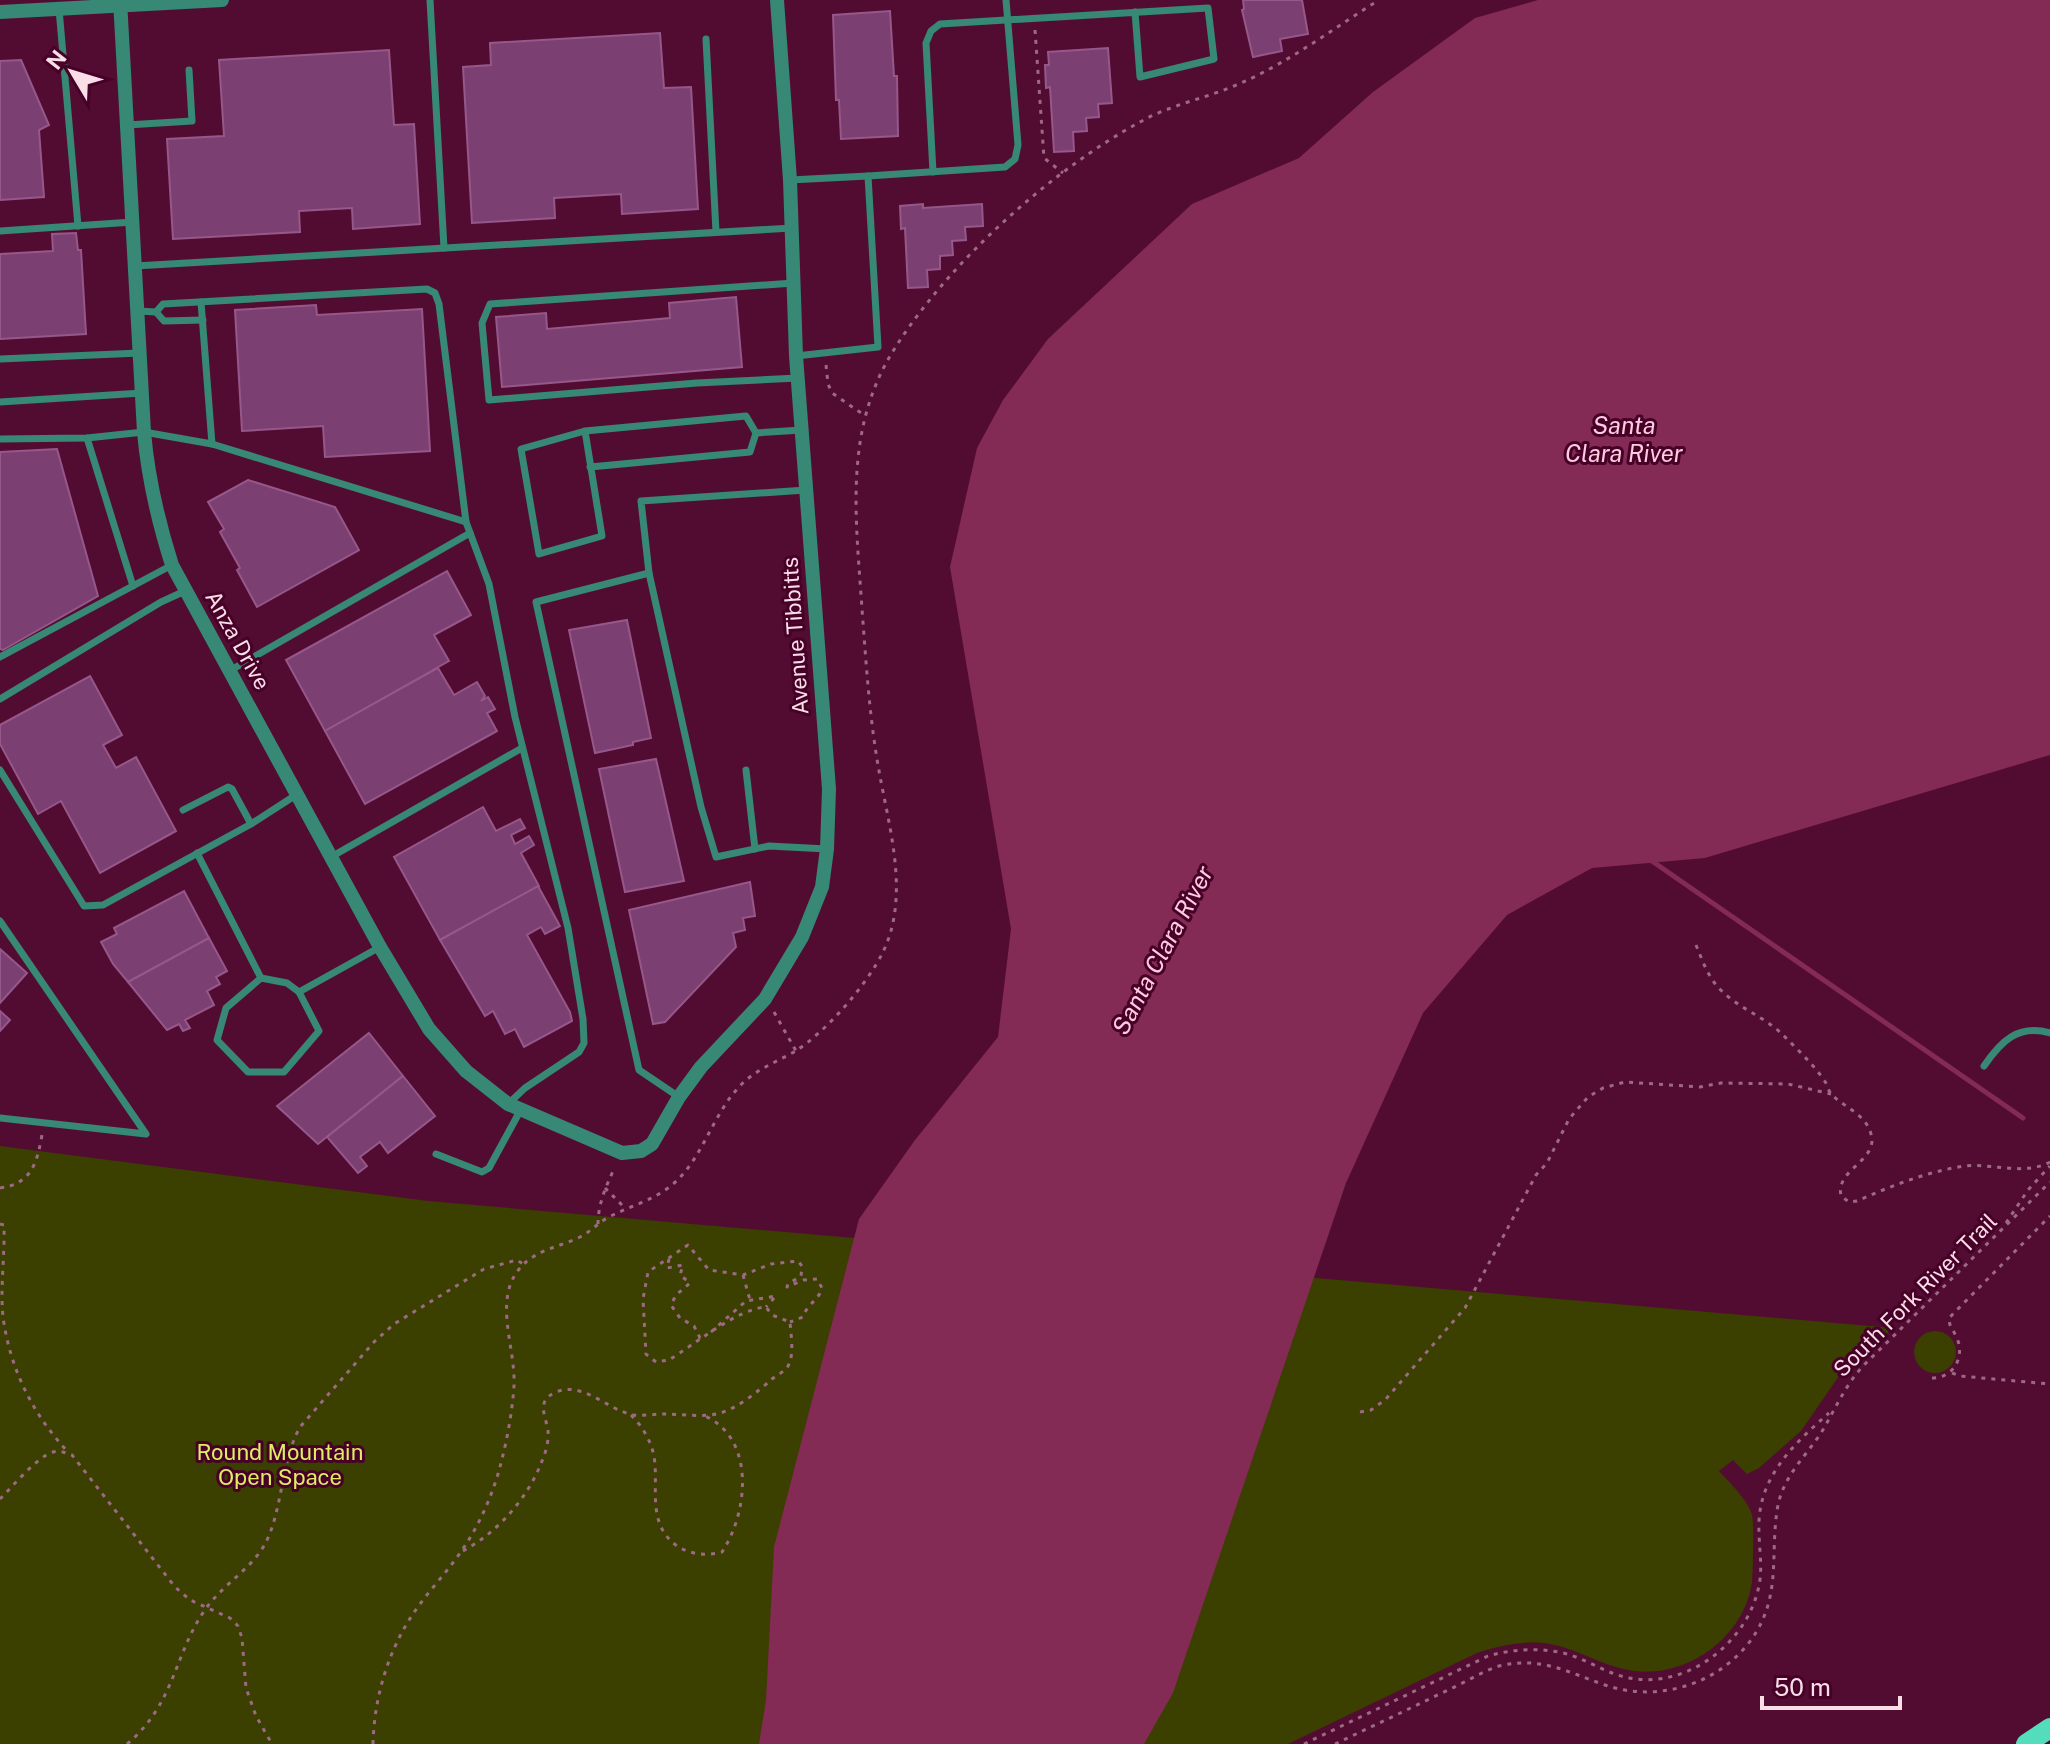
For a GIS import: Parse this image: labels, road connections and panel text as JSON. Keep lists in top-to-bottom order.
{
  "streets": {
    "street": ["Avenue Tibbitts", "Anza Drive"],
    "path": ["South Fork River Trail"]
  },
  "crossings": [
    ["Avenue Tibbitts", "Anza Drive"]
  ],
  "water": ["Santa Clara River"],
  "parks": ["Round Mountain Open Space"],
  "scale_bar": "50 m",
  "north": "top left"
}
